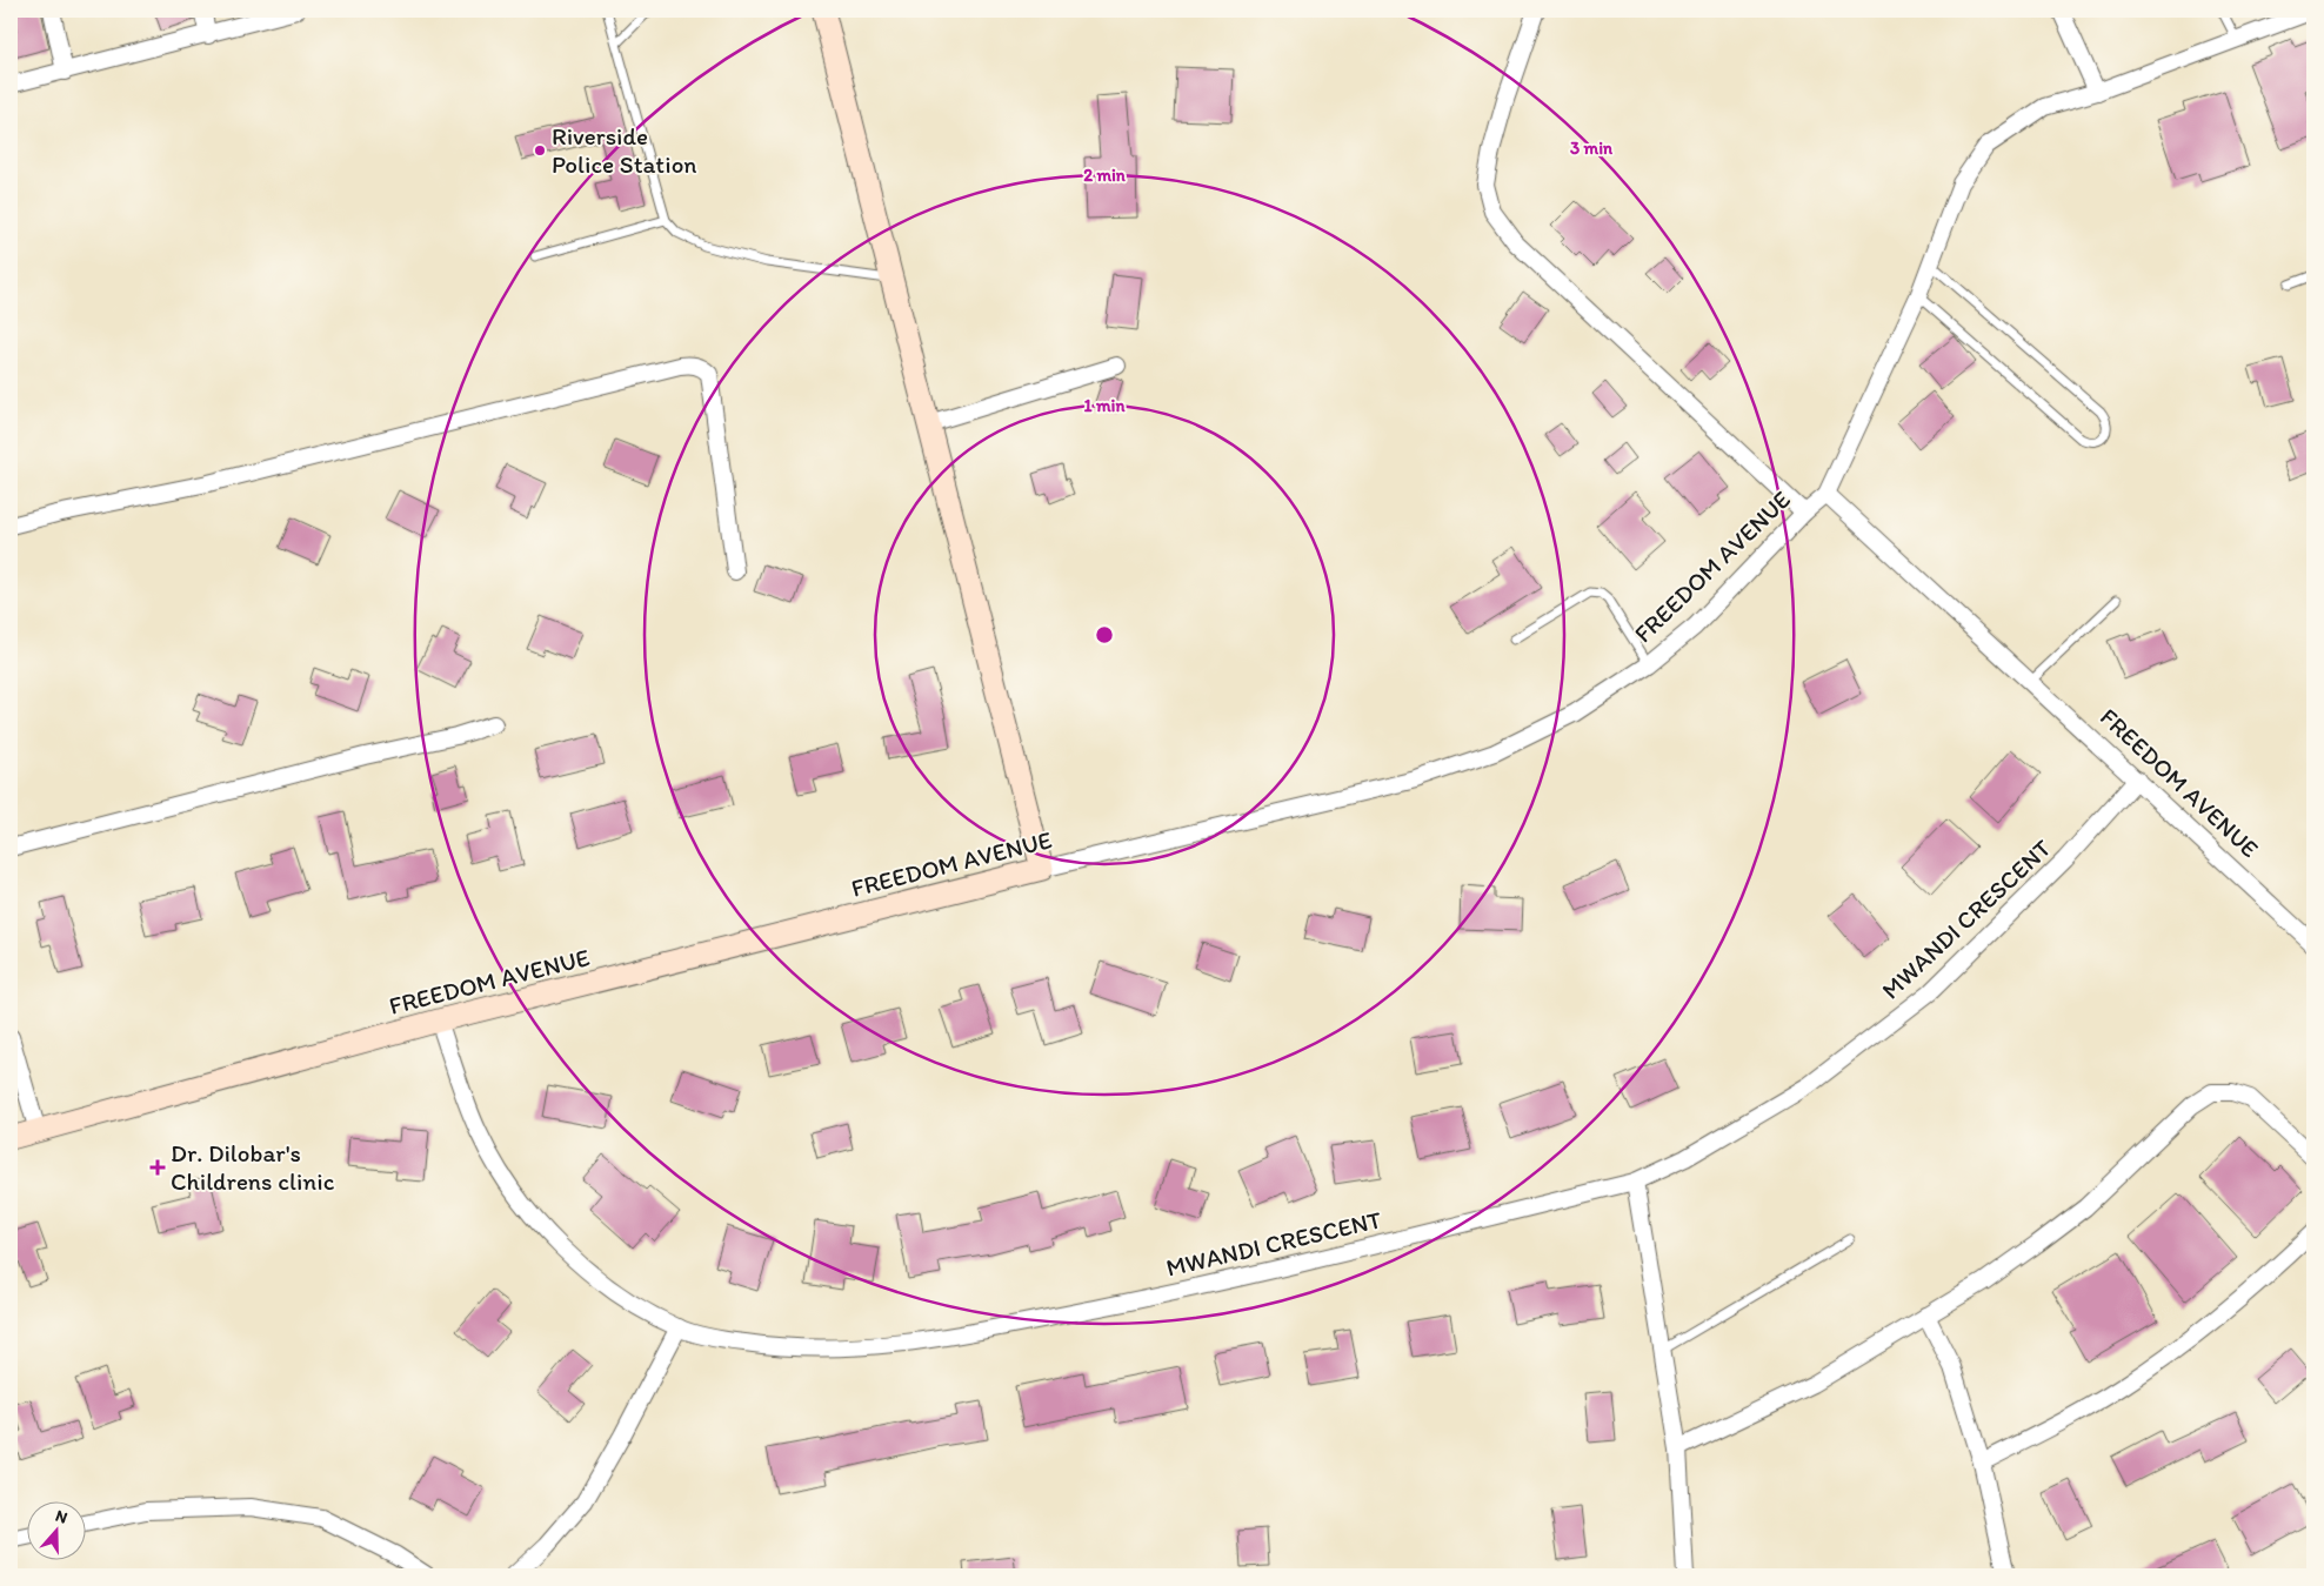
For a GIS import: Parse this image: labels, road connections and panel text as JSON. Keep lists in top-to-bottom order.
{
  "streets": {
    "main road": ["FREEDOM AVENUE"],
    "street": ["MWANDI CRESCENT"]
  },
  "crossings": [
    ["FREEDOM AVENUE", "MWANDI CRESCENT"]
  ],
  "places": {
    "other": ["Riverside Police Station"],
    "health": ["Dr. Dilobar's Childrens clinic"]
  },
  "north": "top",
  "rings": ["3 min", "2 min", "1 min"]
}
